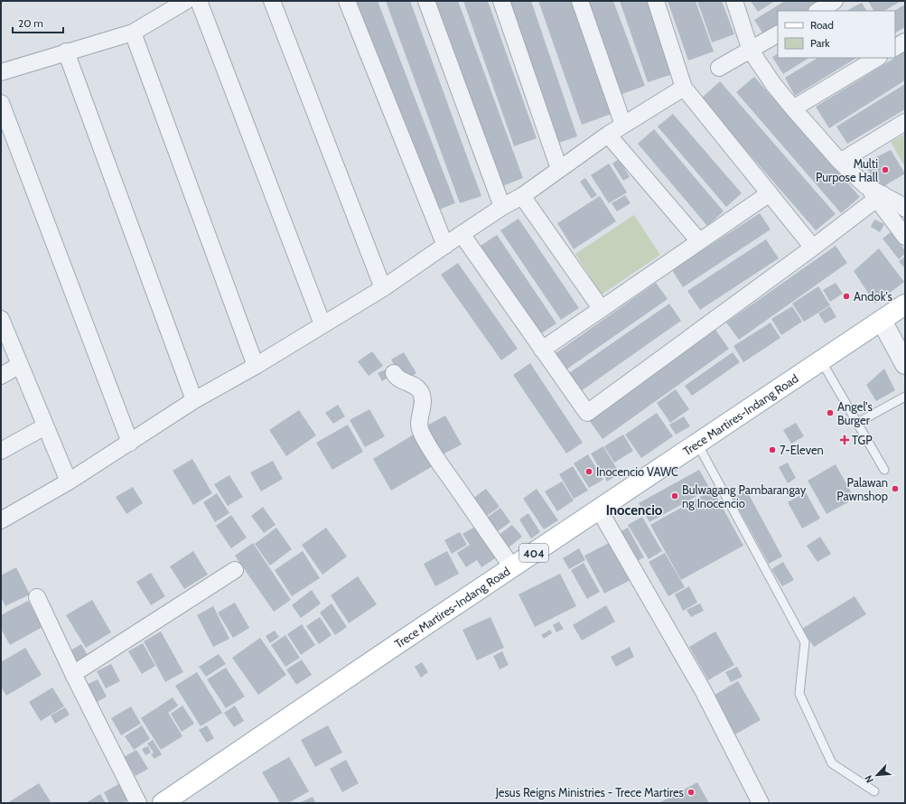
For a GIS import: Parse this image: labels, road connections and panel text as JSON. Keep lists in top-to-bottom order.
{
  "streets": {
    "main road": ["Trece Martires-Indang Road", "404"]
  },
  "districts": ["Inocencio"],
  "places": {
    "other": [
      "Multi Purpose Hall",
      "Andok's",
      "Angel's Burger",
      "7-Eleven",
      "Inocencio VAWC",
      "Palawan Pawnshop",
      "Bulwagang Pambarangay ng Inocencio",
      "Jesus Reigns Ministries - Trece Martires"
    ],
    "health": ["TGP"]
  },
  "legend": ["Road", "Park"],
  "scale_bar": "20 m",
  "north": "bottom left"
}
